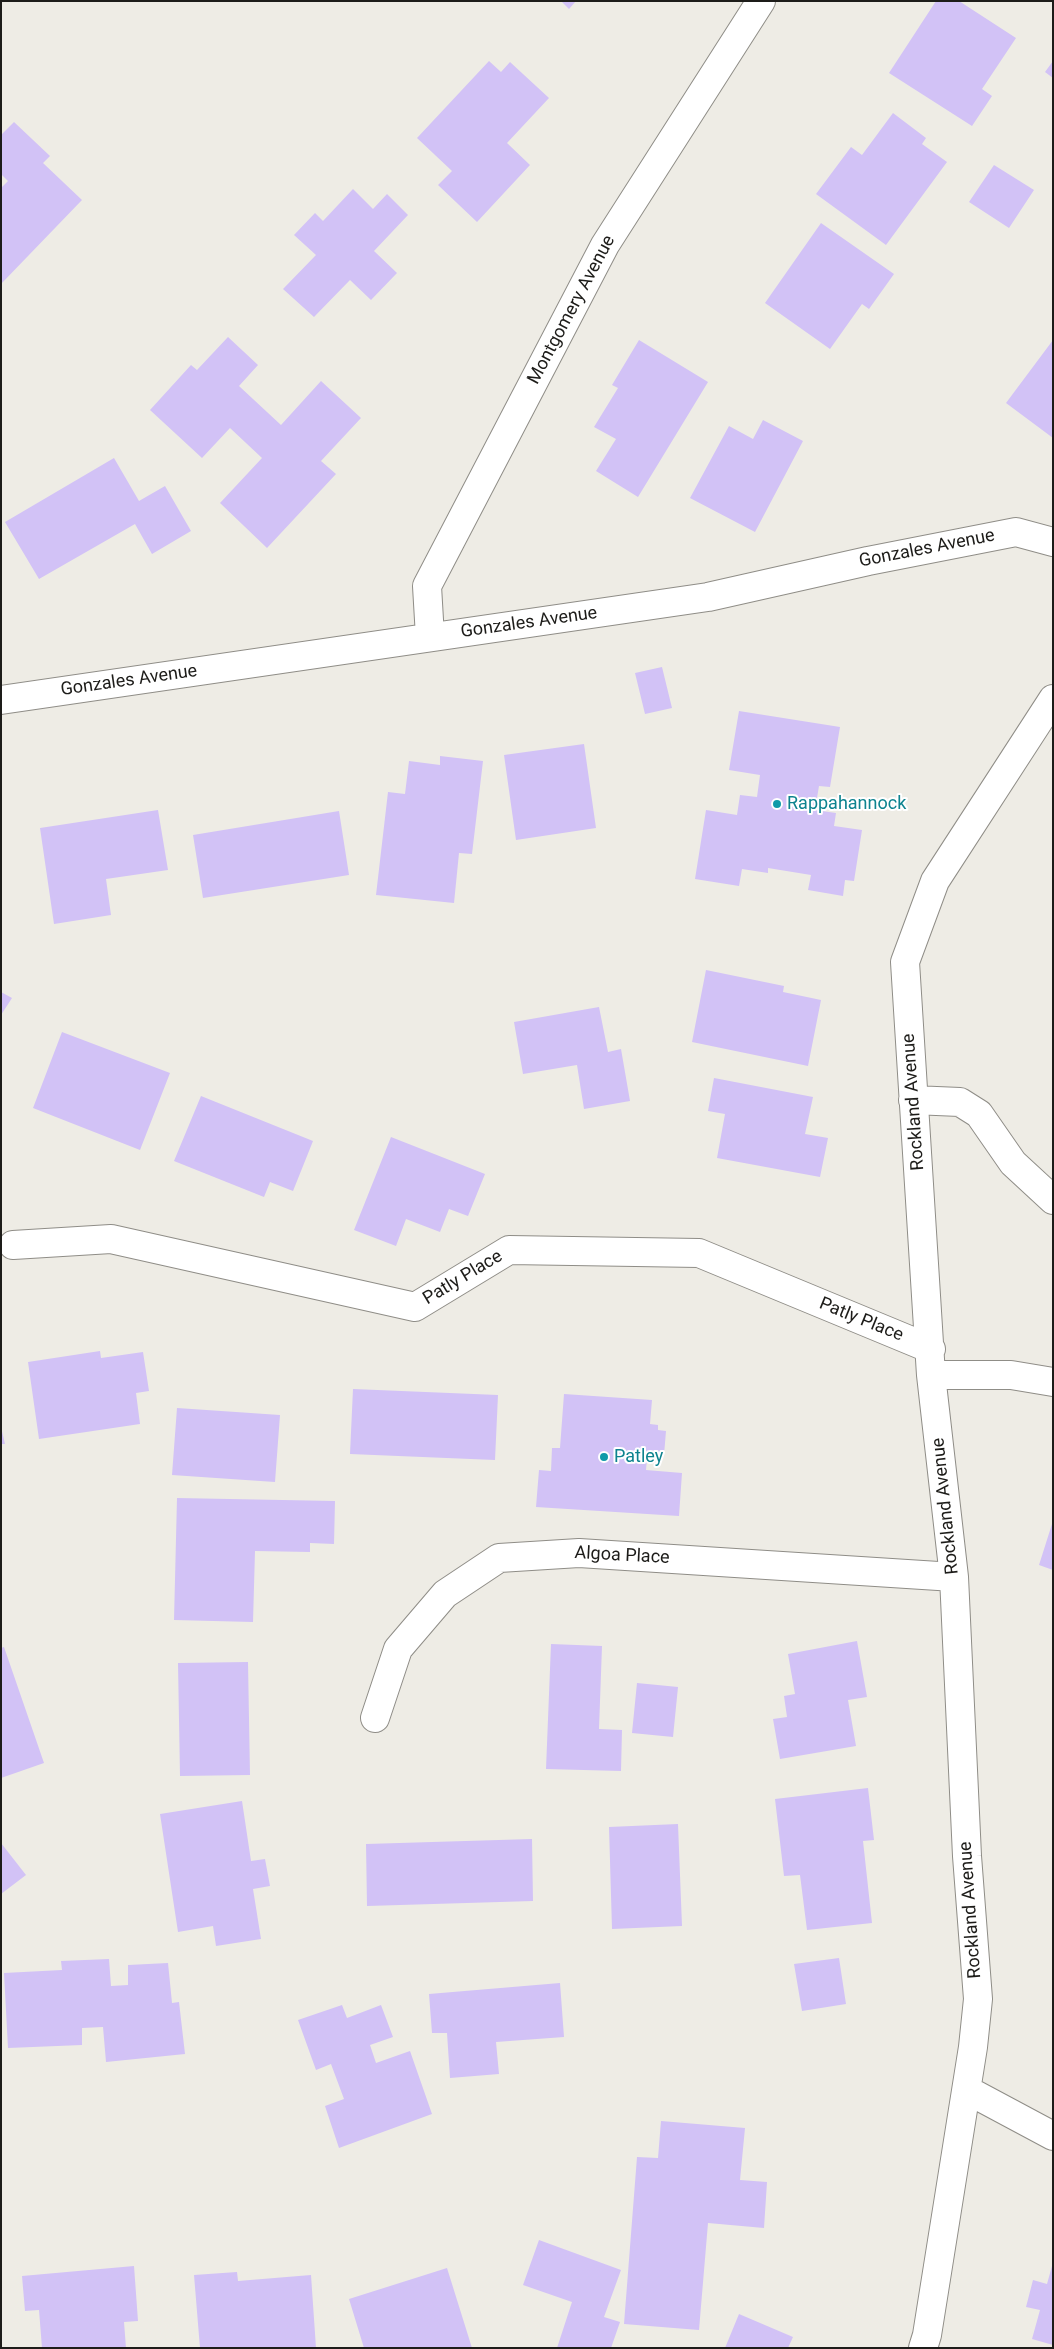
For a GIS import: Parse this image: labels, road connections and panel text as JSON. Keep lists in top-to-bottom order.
{
  "streets": {
    "street": [
      "Montgomery Avenue",
      "Gonzales Avenue",
      "Rockland Avenue",
      "Patly Place",
      "Algoa Place"
    ]
  },
  "crossings": [
    ["Montgomery Avenue", "Gonzales Avenue"],
    ["Rockland Avenue", "Patly Place"],
    ["Rockland Avenue", "Algoa Place"]
  ],
  "places": ["Rappahannock", "Patley"]
}
